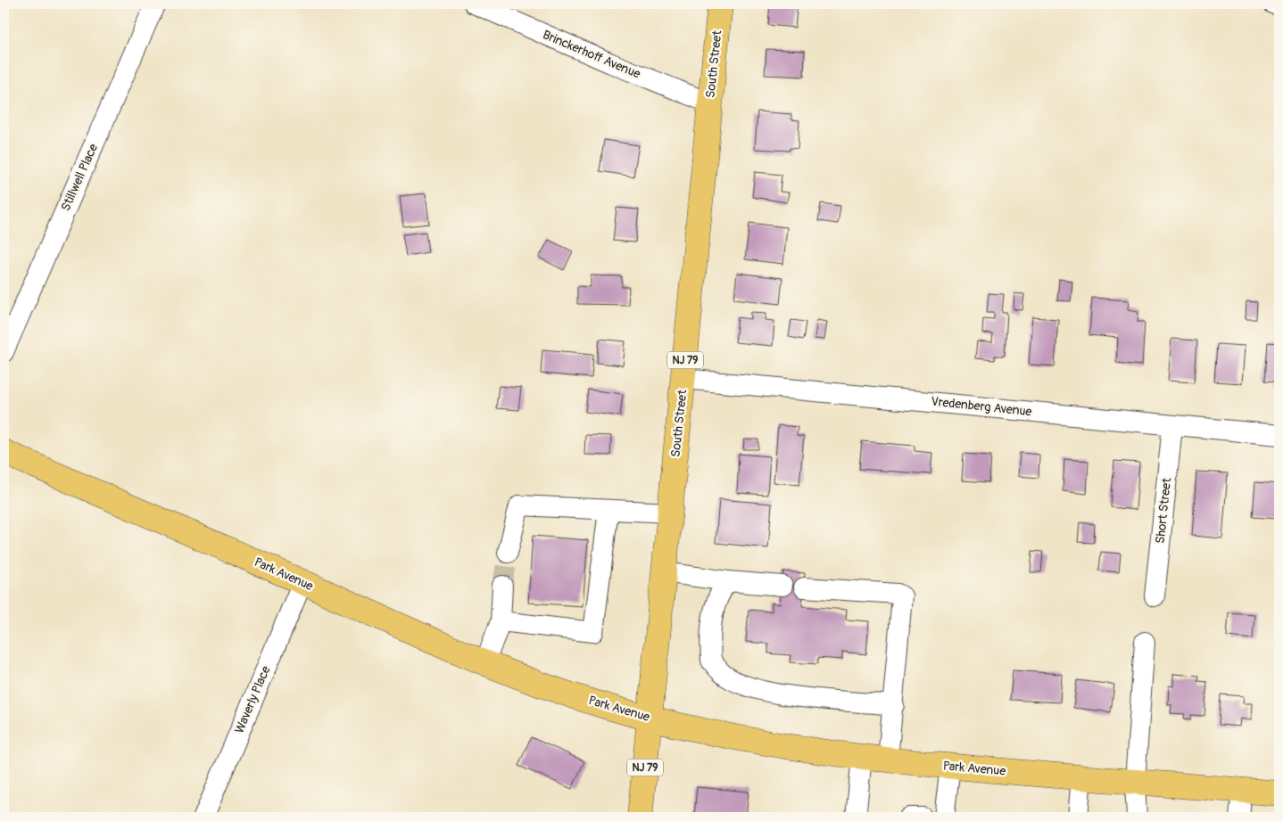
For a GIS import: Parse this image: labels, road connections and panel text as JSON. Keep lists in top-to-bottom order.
{
  "streets": {
    "main road": ["South Street", "NJ 79", "Park Avenue"],
    "street": [
      "Brinckerhoff Avenue",
      "Stillwell Place",
      "Vredenberg Avenue",
      "Short Street",
      "Waverly Place"
    ]
  },
  "crossings": [
    ["Brinckerhoff Avenue", "South Street"],
    ["South Street", "Vredenberg Avenue"],
    ["South Street", "Park Avenue"],
    ["Vredenberg Avenue", "Short Street"],
    ["Park Avenue", "Waverly Place"]
  ]
}
